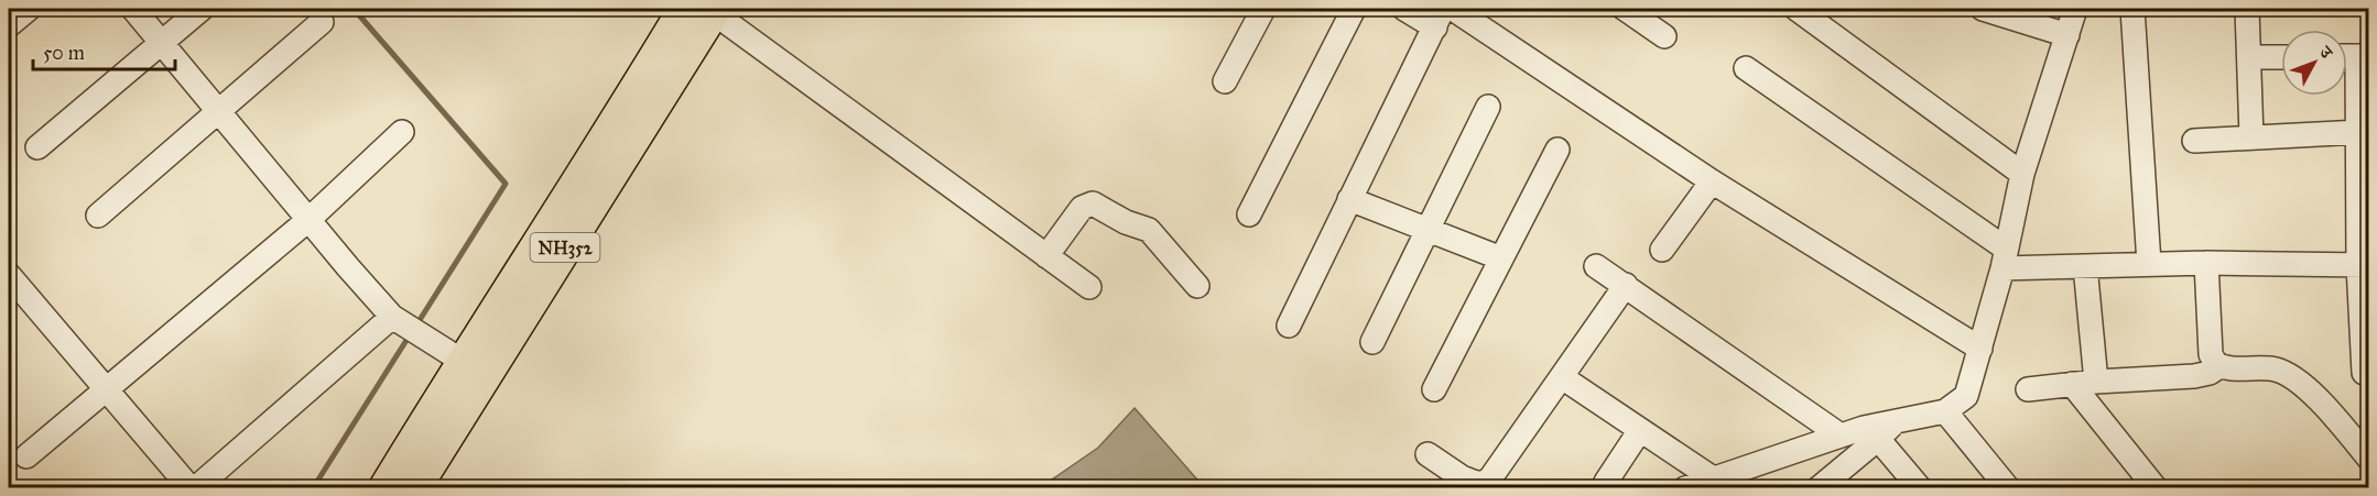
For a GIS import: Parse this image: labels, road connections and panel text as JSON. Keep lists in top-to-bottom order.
{
  "streets": {
    "highway": ["NH352"]
  },
  "scale_bar": "50 m",
  "north": "top right"
}
